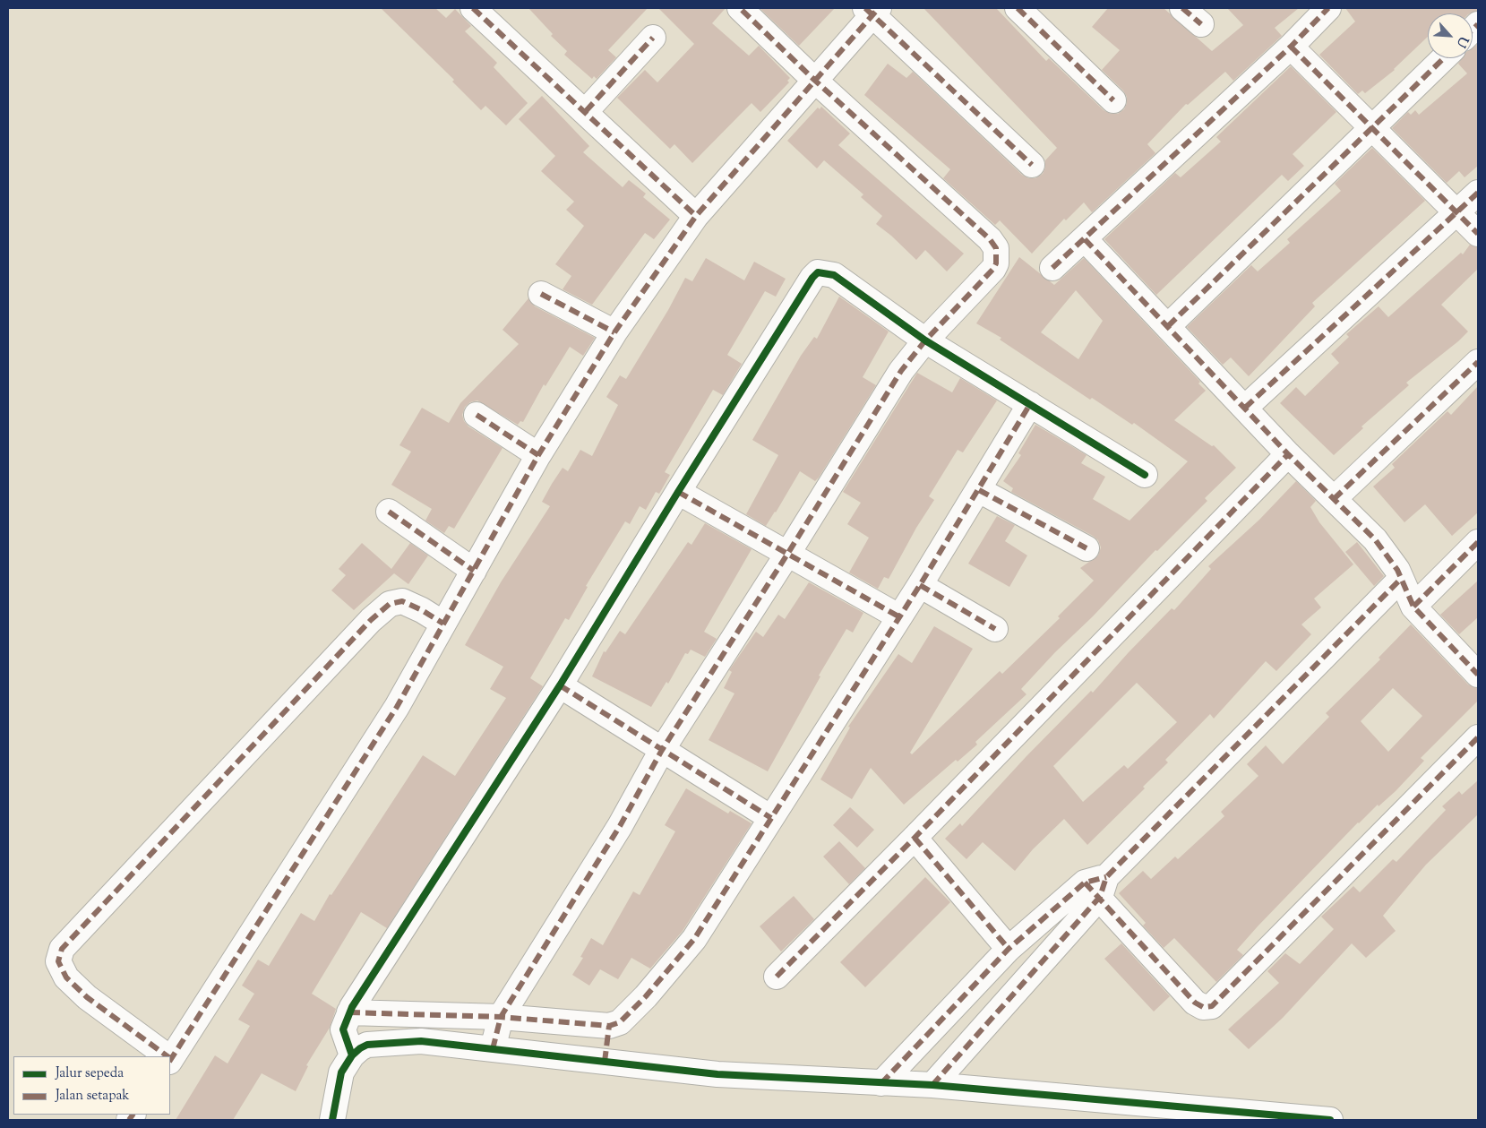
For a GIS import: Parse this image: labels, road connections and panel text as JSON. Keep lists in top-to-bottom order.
{
  "legend": ["Jalur sepeda", "Jalan setapak"],
  "north": "bottom right"
}
